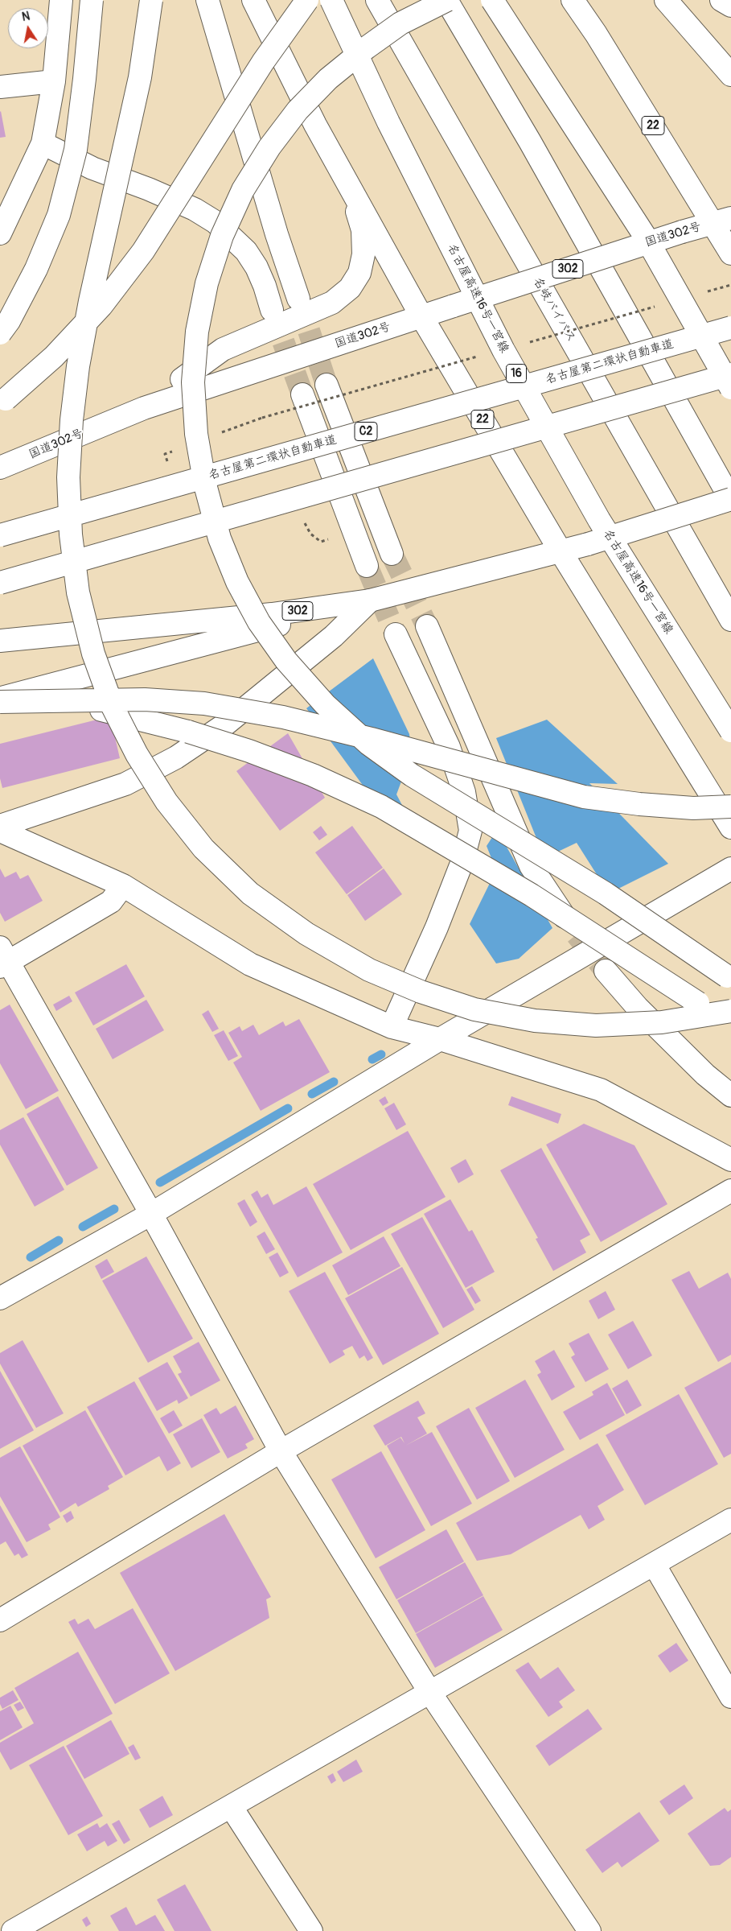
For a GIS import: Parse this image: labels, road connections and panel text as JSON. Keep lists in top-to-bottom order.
{
  "streets": {
    "main road": [
      "22",
      "国道302号",
      "302",
      "名古屋高速16号一宮線",
      "名岐バイパス",
      "名古屋第二環状自動車道",
      "16",
      "C2"
    ]
  },
  "crossings": [
    ["22", "国道302号"],
    ["22", "302"]
  ],
  "north": "top"
}
